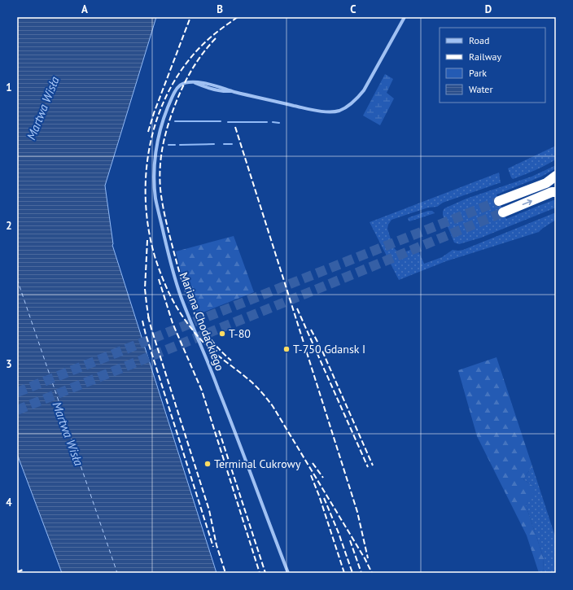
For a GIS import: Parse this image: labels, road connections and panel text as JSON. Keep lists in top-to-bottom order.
{
  "streets": {
    "street": ["Mariana Chodackiego"]
  },
  "water": ["Martwa Wisła"],
  "places": ["T-80", "T-750 Gdansk I", "Terminal Cukrowy"],
  "legend": [
    "Road",
    "Railway",
    "Park",
    "Water"
  ],
  "grid": {
    "columns": [
      "A",
      "B",
      "C",
      "D"
    ],
    "rows": [
      "1",
      "2",
      "3",
      "4"
    ]
  }
}
